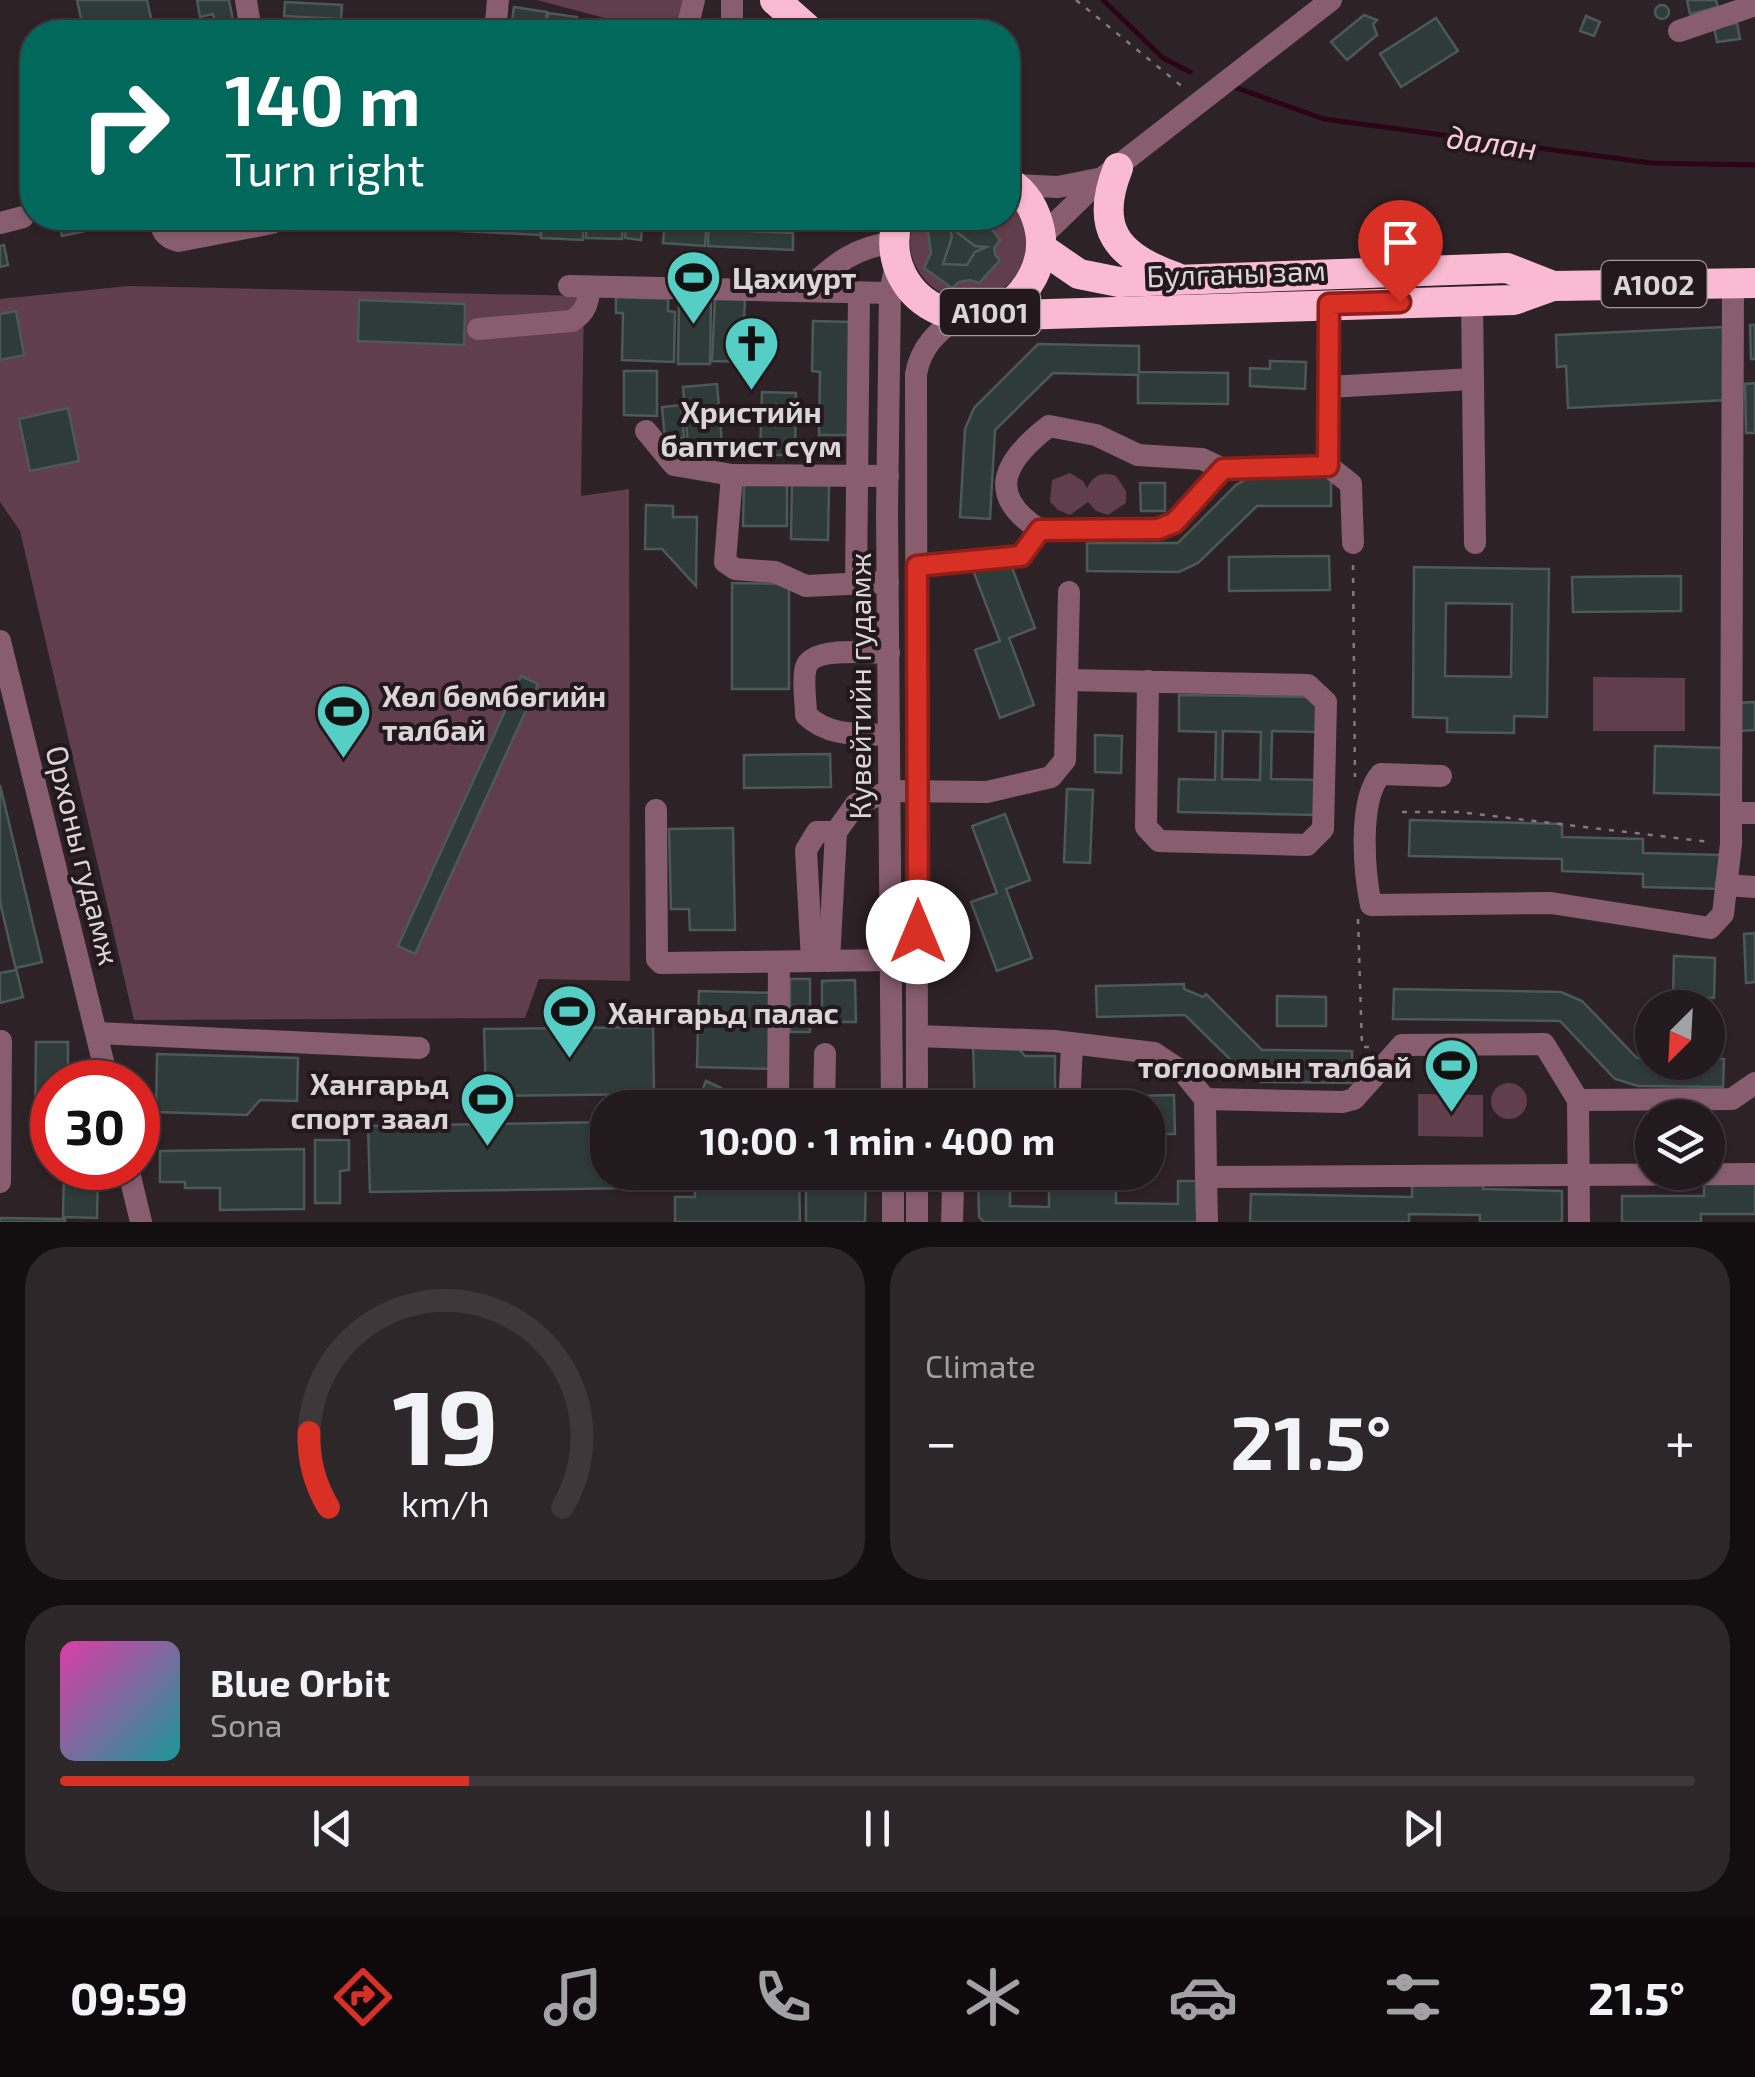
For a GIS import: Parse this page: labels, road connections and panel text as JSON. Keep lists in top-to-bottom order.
{
  "streets": {
    "highway": ["Булганы зам", "A1002", "A1001"],
    "street": ["Кувейтийн гудамж", "Орхоны гудамж"]
  },
  "crossings": [
    ["Булганы зам", "A1001"],
    ["Булганы зам", "Кувейтийн гудамж"],
    ["A1001", "Кувейтийн гудамж"]
  ],
  "water": ["далан"],
  "places": {
    "sports": [
      "Цахиурт",
      "Хөл бөмбөгийн талбай",
      "Хангарьд палас",
      "тоглоомын талбай",
      "Хангарьд спорт заал"
    ],
    "church": ["Христийн баптист сүм"]
  },
  "north": "bottom left",
  "page": {
    "turn": ["140 m", "Turn right"],
    "limit": "30",
    "trip": "10:00 · 1 min · 400 m",
    "tile": "Climate",
    "heat": ["−", "21.5°", "+"],
    "song": ["Blue Orbit", "Sona"],
    "tabs": ["09:59", "21.5°"],
    "gauge": ["19", "km/h"]
  }
}
